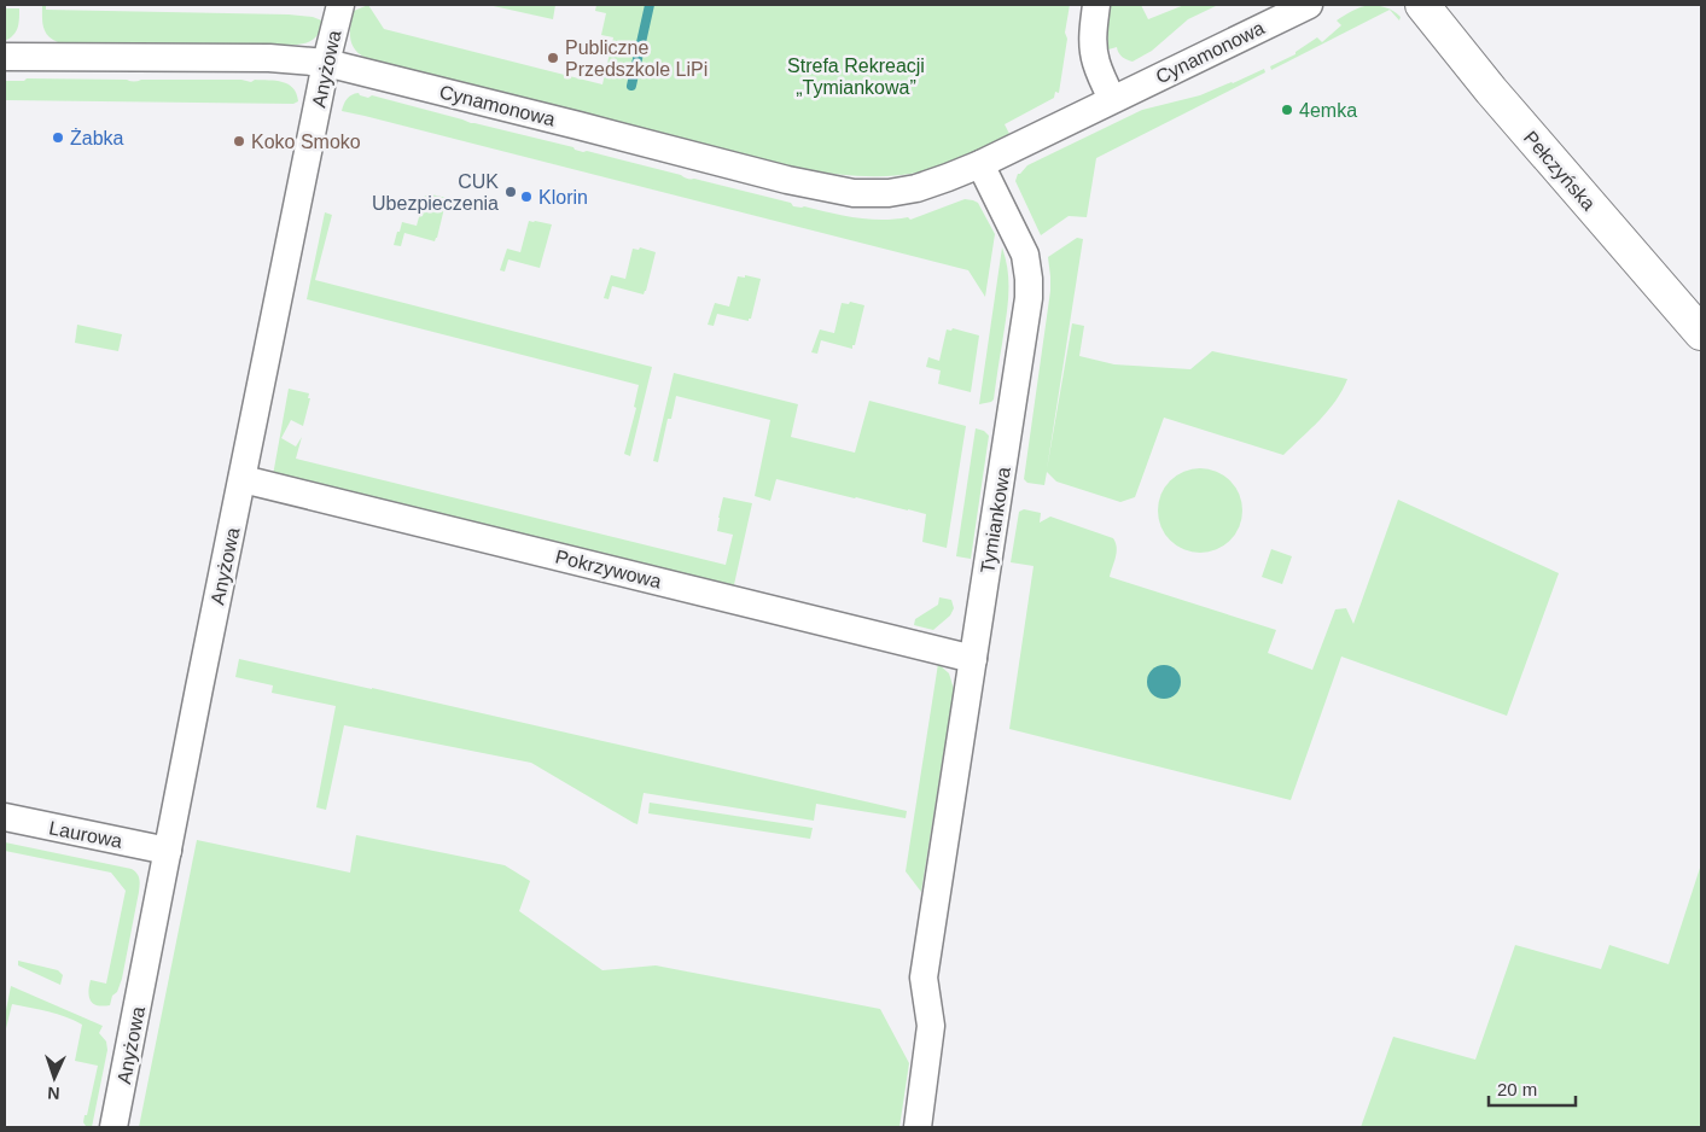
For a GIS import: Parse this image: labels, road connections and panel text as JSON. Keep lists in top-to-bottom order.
{
  "streets": {
    "main road": ["Pełczyńska"],
    "street": [
      "Cynamonowa",
      "Anyżowa",
      "Tymiankowa",
      "Pokrzywowa",
      "Laurowa"
    ]
  },
  "crossings": [
    ["Cynamonowa", "Anyżowa"],
    ["Cynamonowa", "Tymiankowa"],
    ["Anyżowa", "Pokrzywowa"],
    ["Anyżowa", "Laurowa"],
    ["Tymiankowa", "Pokrzywowa"]
  ],
  "parks": ["Strefa Rekreacji „Tymiankowa”"],
  "places": [
    "Publiczne Przedszkole LiPi",
    "4emka",
    "Żabka",
    "Koko Smoko",
    "CUK Ubezpieczenia",
    "Klorin"
  ],
  "scale_bar": "20 m",
  "north": "bottom"
}
